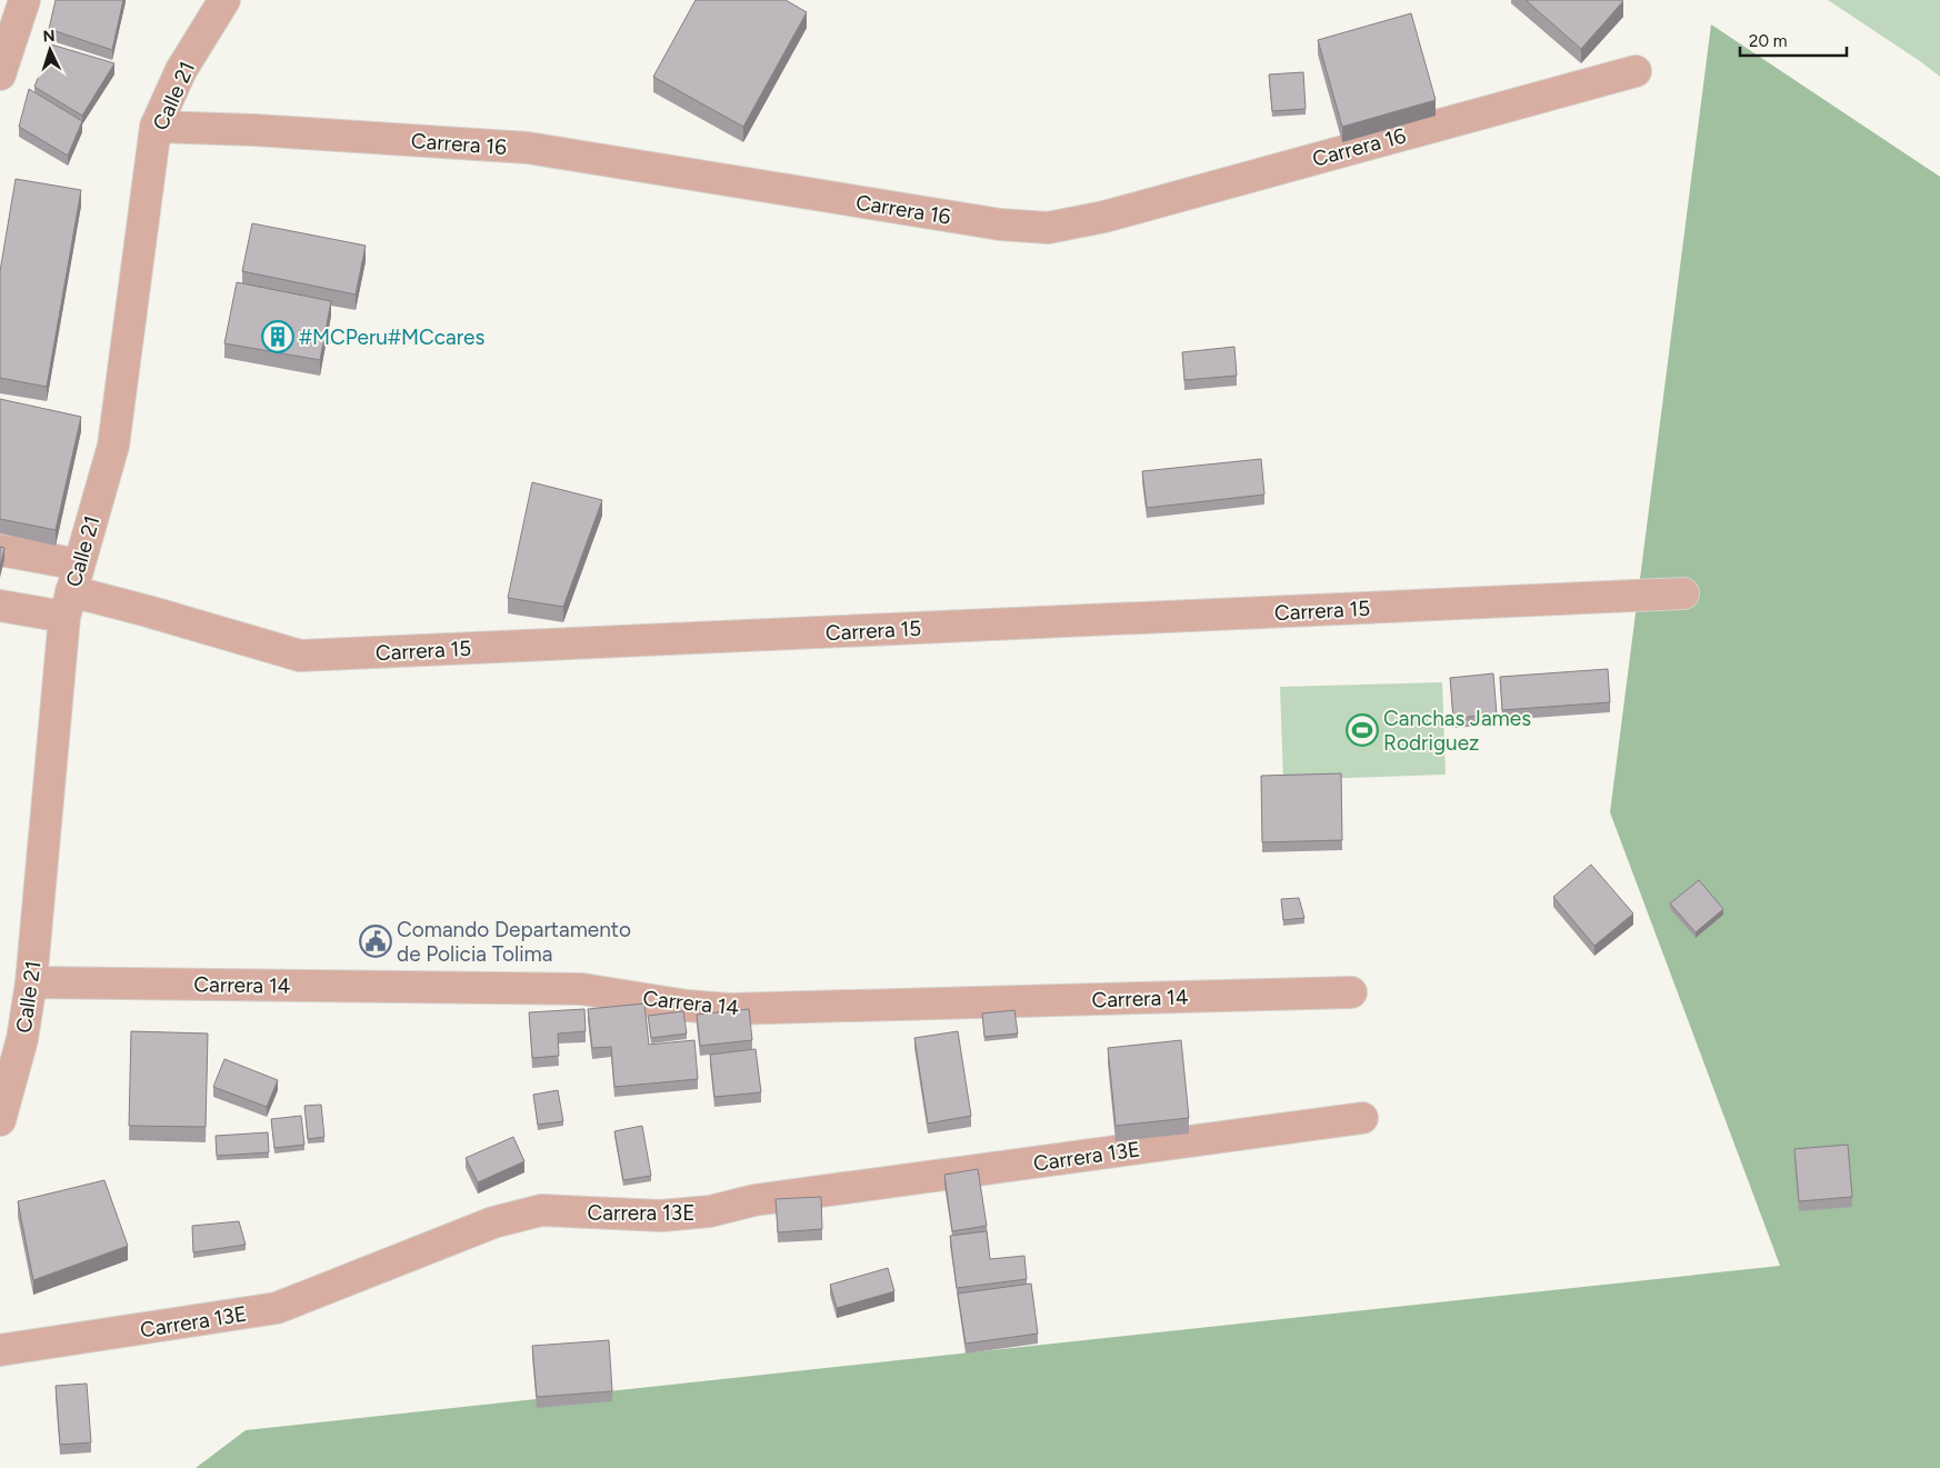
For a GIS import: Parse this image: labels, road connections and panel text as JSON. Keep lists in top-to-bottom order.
{
  "streets": {
    "street": [
      "Calle 21",
      "Carrera 16",
      "Carrera 15",
      "Carrera 14",
      "Carrera 13E"
    ]
  },
  "crossings": [
    ["Calle 21", "Carrera 16"],
    ["Calle 21", "Carrera 15"],
    ["Calle 21", "Carrera 14"]
  ],
  "places": {
    "building": ["#MCPeru#MCcares"],
    "sports": ["Canchas James Rodriguez"],
    "public building": ["Comando Departamento de Policia Tolima"]
  },
  "scale_bar": "20 m",
  "north": "top"
}
